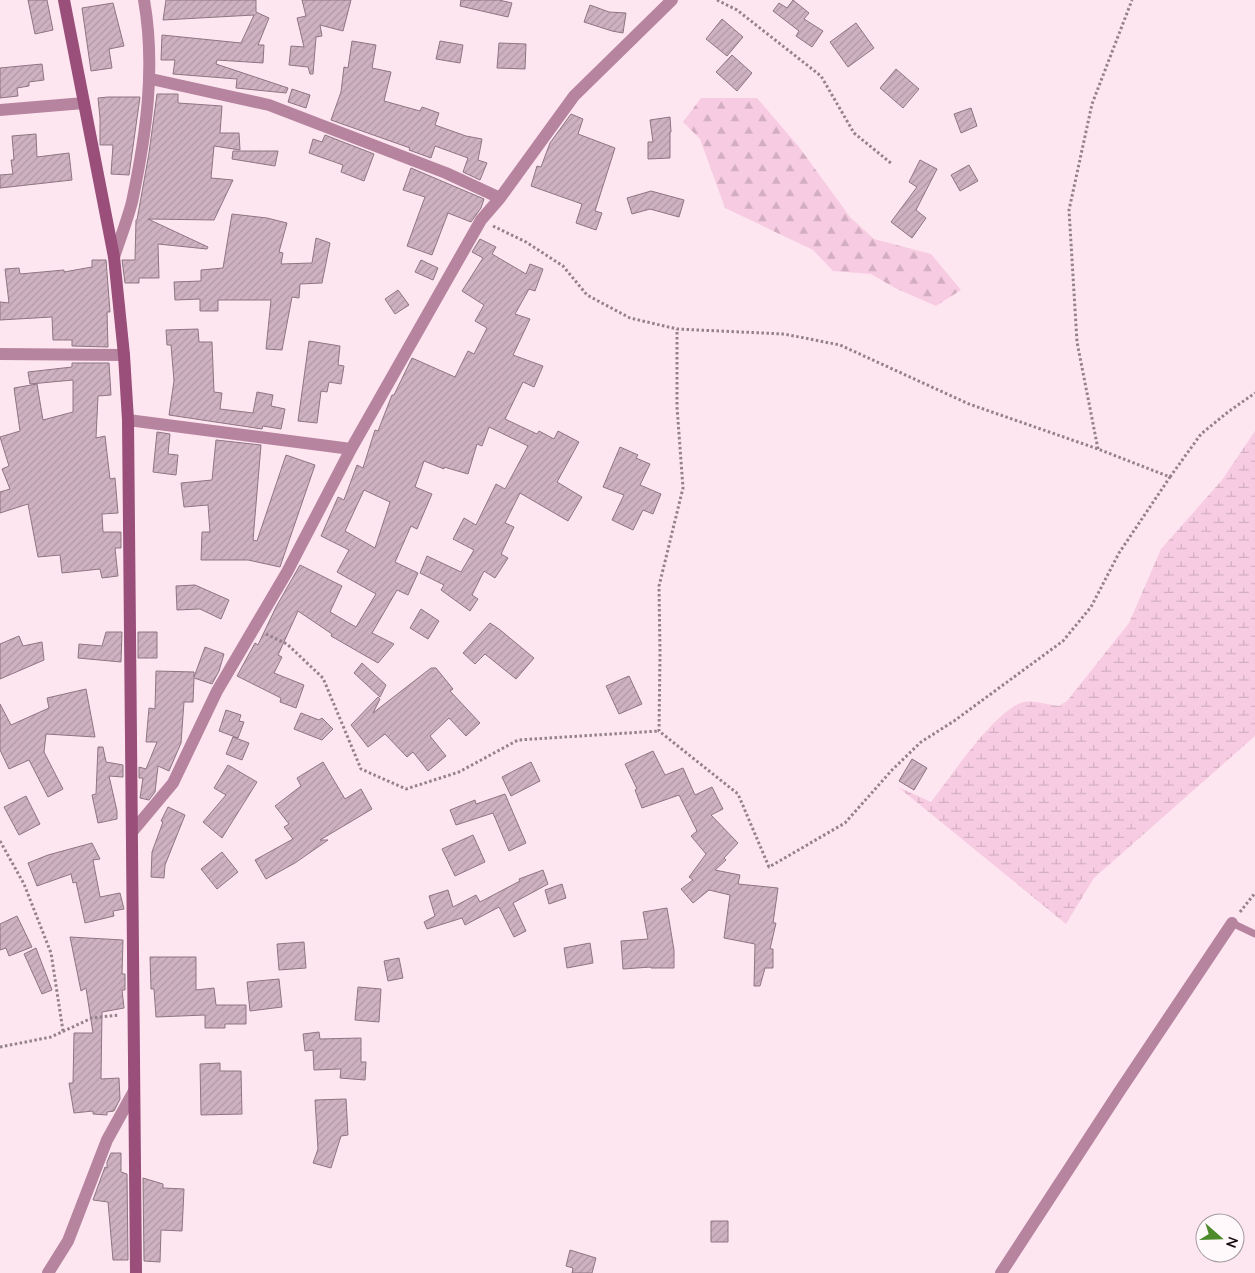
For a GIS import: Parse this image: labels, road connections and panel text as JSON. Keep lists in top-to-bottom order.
{
  "north": "right"
}
